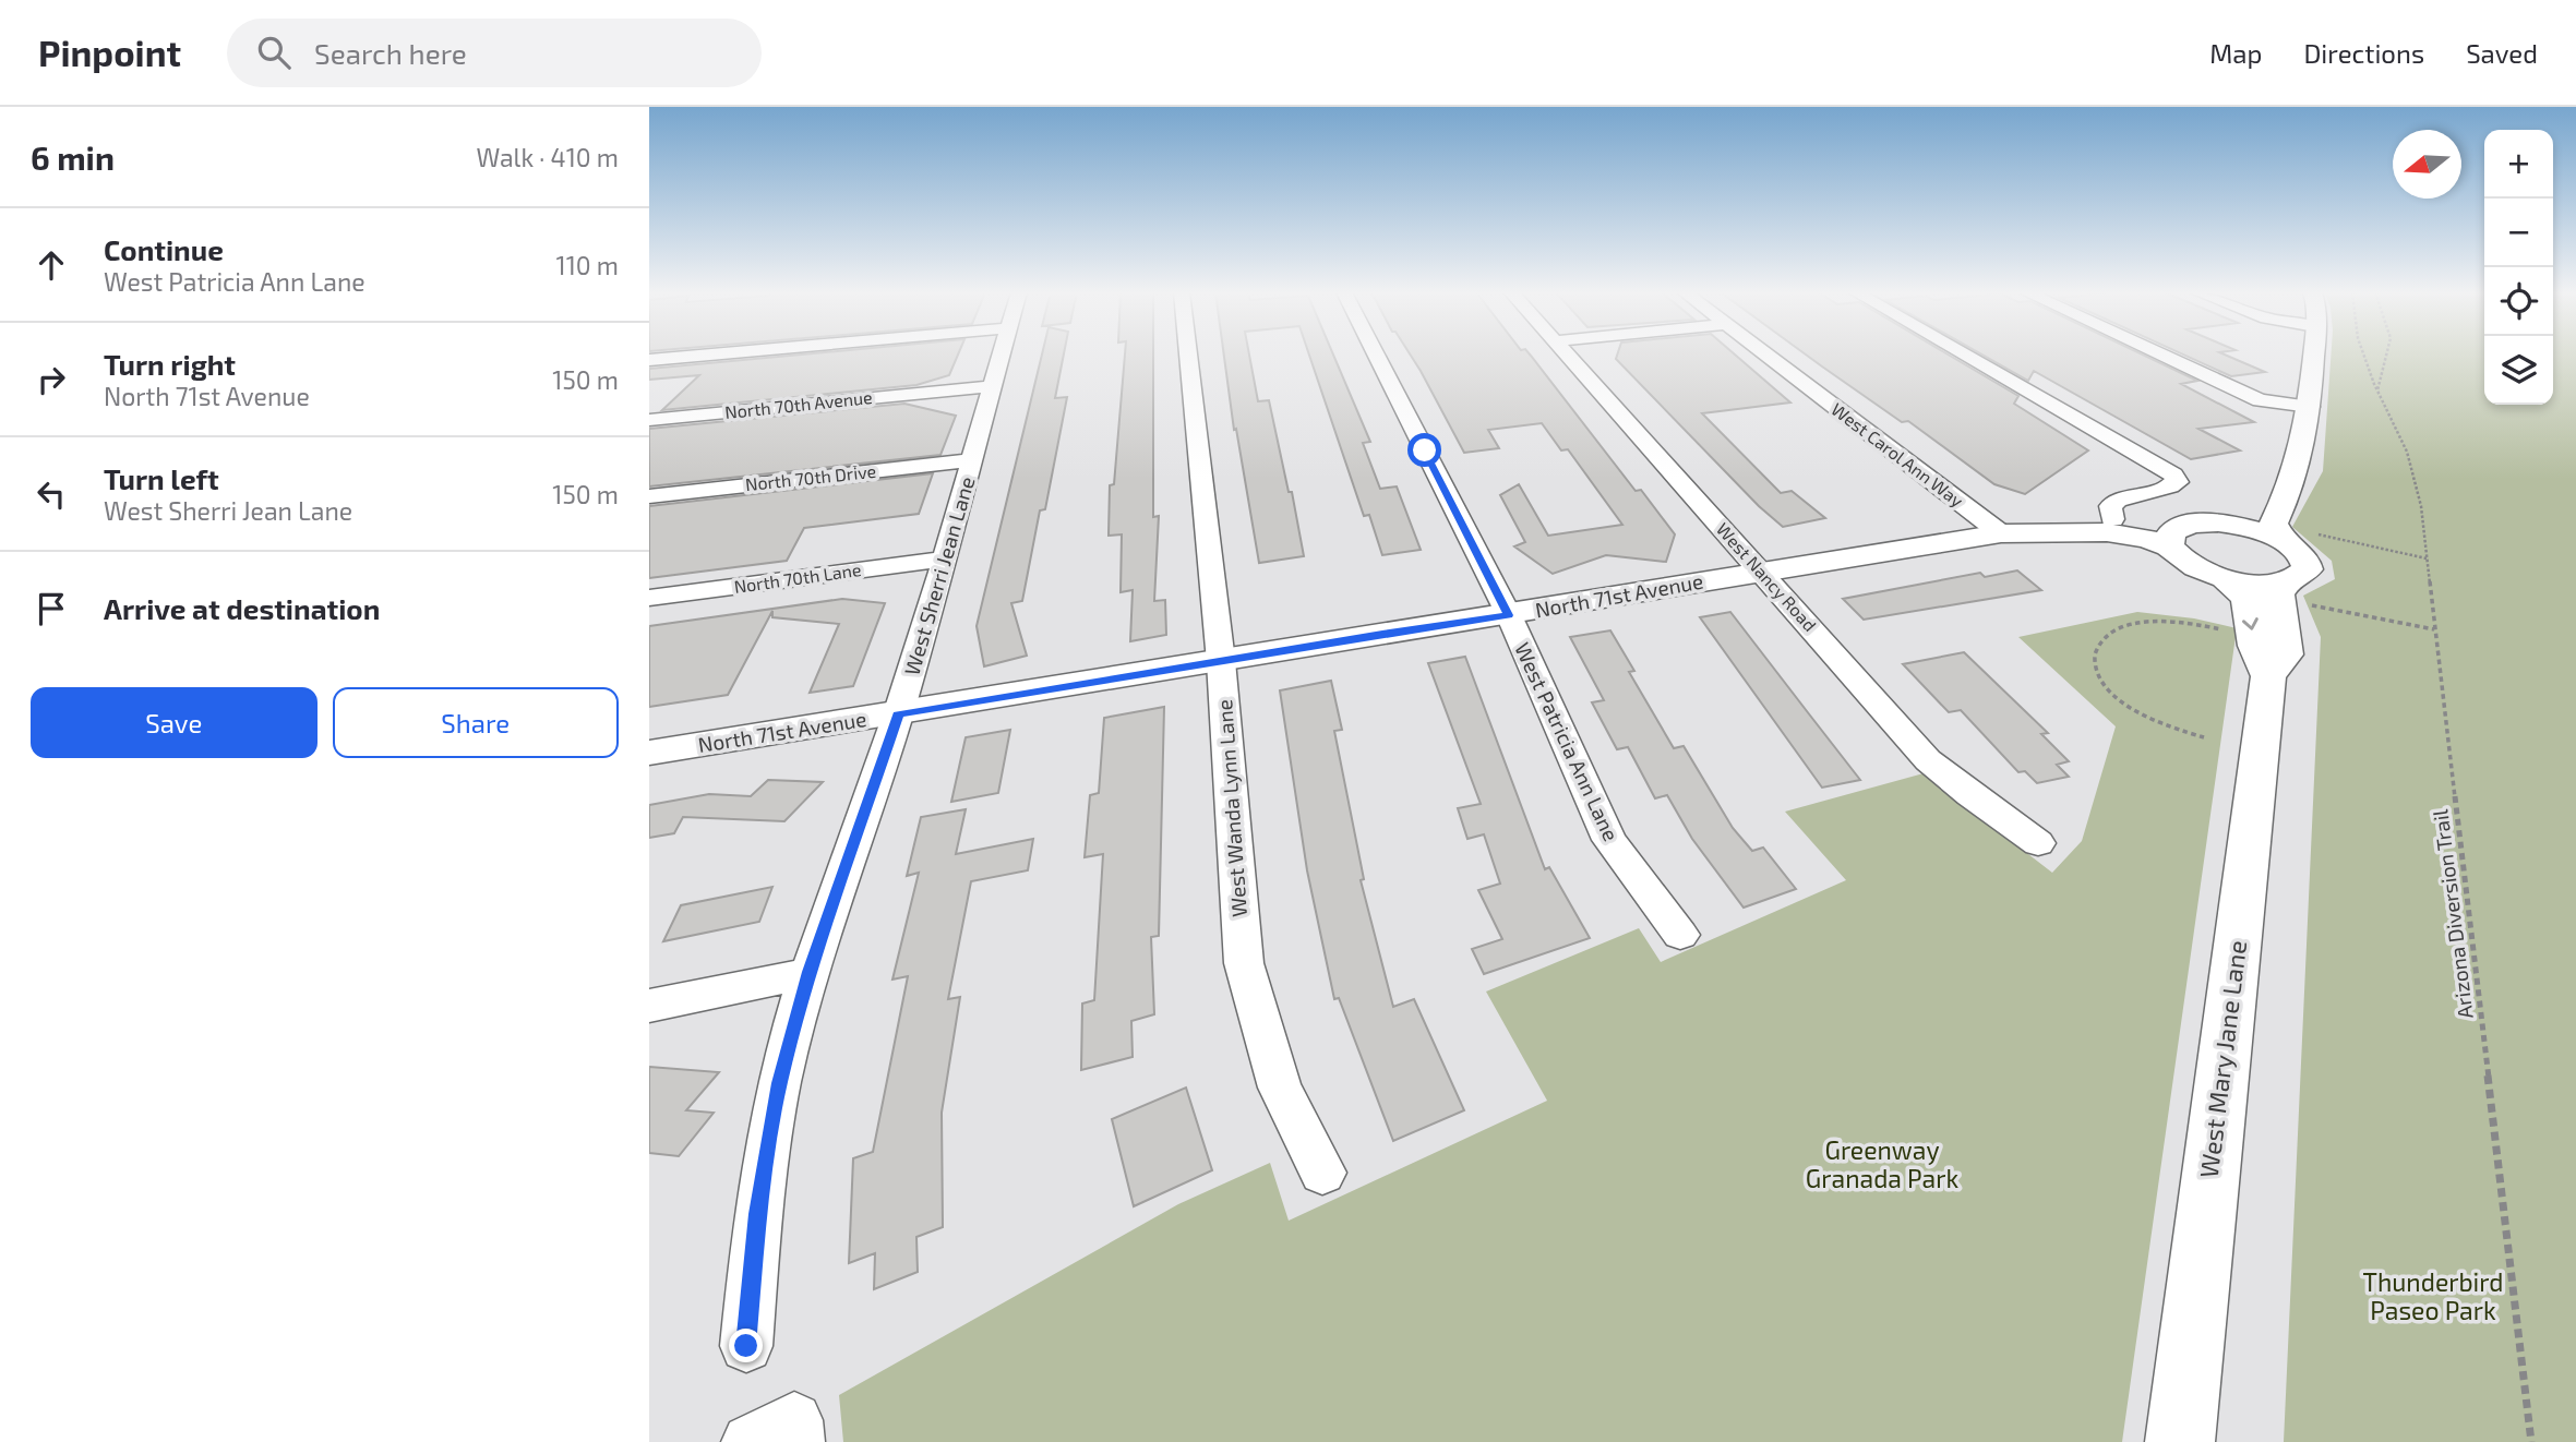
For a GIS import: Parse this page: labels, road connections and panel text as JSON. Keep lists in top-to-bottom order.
{
  "streets": {
    "street": [
      "North 70th Avenue",
      "West Carol Ann Way",
      "North 70th Drive",
      "West Sherri Jean Lane",
      "West Nancy Road",
      "North 70th Lane",
      "North 71st Avenue",
      "West Patricia Ann Lane",
      "West Wanda Lynn Lane",
      "West Mary Jane Lane"
    ],
    "path": ["Arizona Diversion Trail"]
  },
  "crossings": [
    ["North 70th Avenue", "West Sherri Jean Lane"],
    ["West Carol Ann Way", "North 71st Avenue"],
    ["North 70th Drive", "West Sherri Jean Lane"],
    ["West Sherri Jean Lane", "North 70th Lane"],
    ["West Sherri Jean Lane", "North 71st Avenue"],
    ["West Nancy Road", "North 71st Avenue"],
    ["North 71st Avenue", "West Patricia Ann Lane"],
    ["North 71st Avenue", "West Wanda Lynn Lane"],
    ["North 71st Avenue", "West Mary Jane Lane"]
  ],
  "parks": ["Greenway Granada Park", "Thunderbird Paseo Park"],
  "north": "left",
  "page": {
    "header": "Pinpoint",
    "search": "Search here",
    "nav": ["Map", "Directions", "Saved"],
    "heading": ["6 min", "Walk · 410 m"],
    "map_buttons": ["+", "−"],
    "list": [
      ["Continue", "West Patricia Ann Lane", "110 m"],
      ["Turn right", "North 71st Avenue", "150 m"],
      ["Turn left", "West Sherri Jean Lane", "150 m"],
      "Arrive at destination"
    ],
    "buttons": ["Save", "Share"]
  }
}
